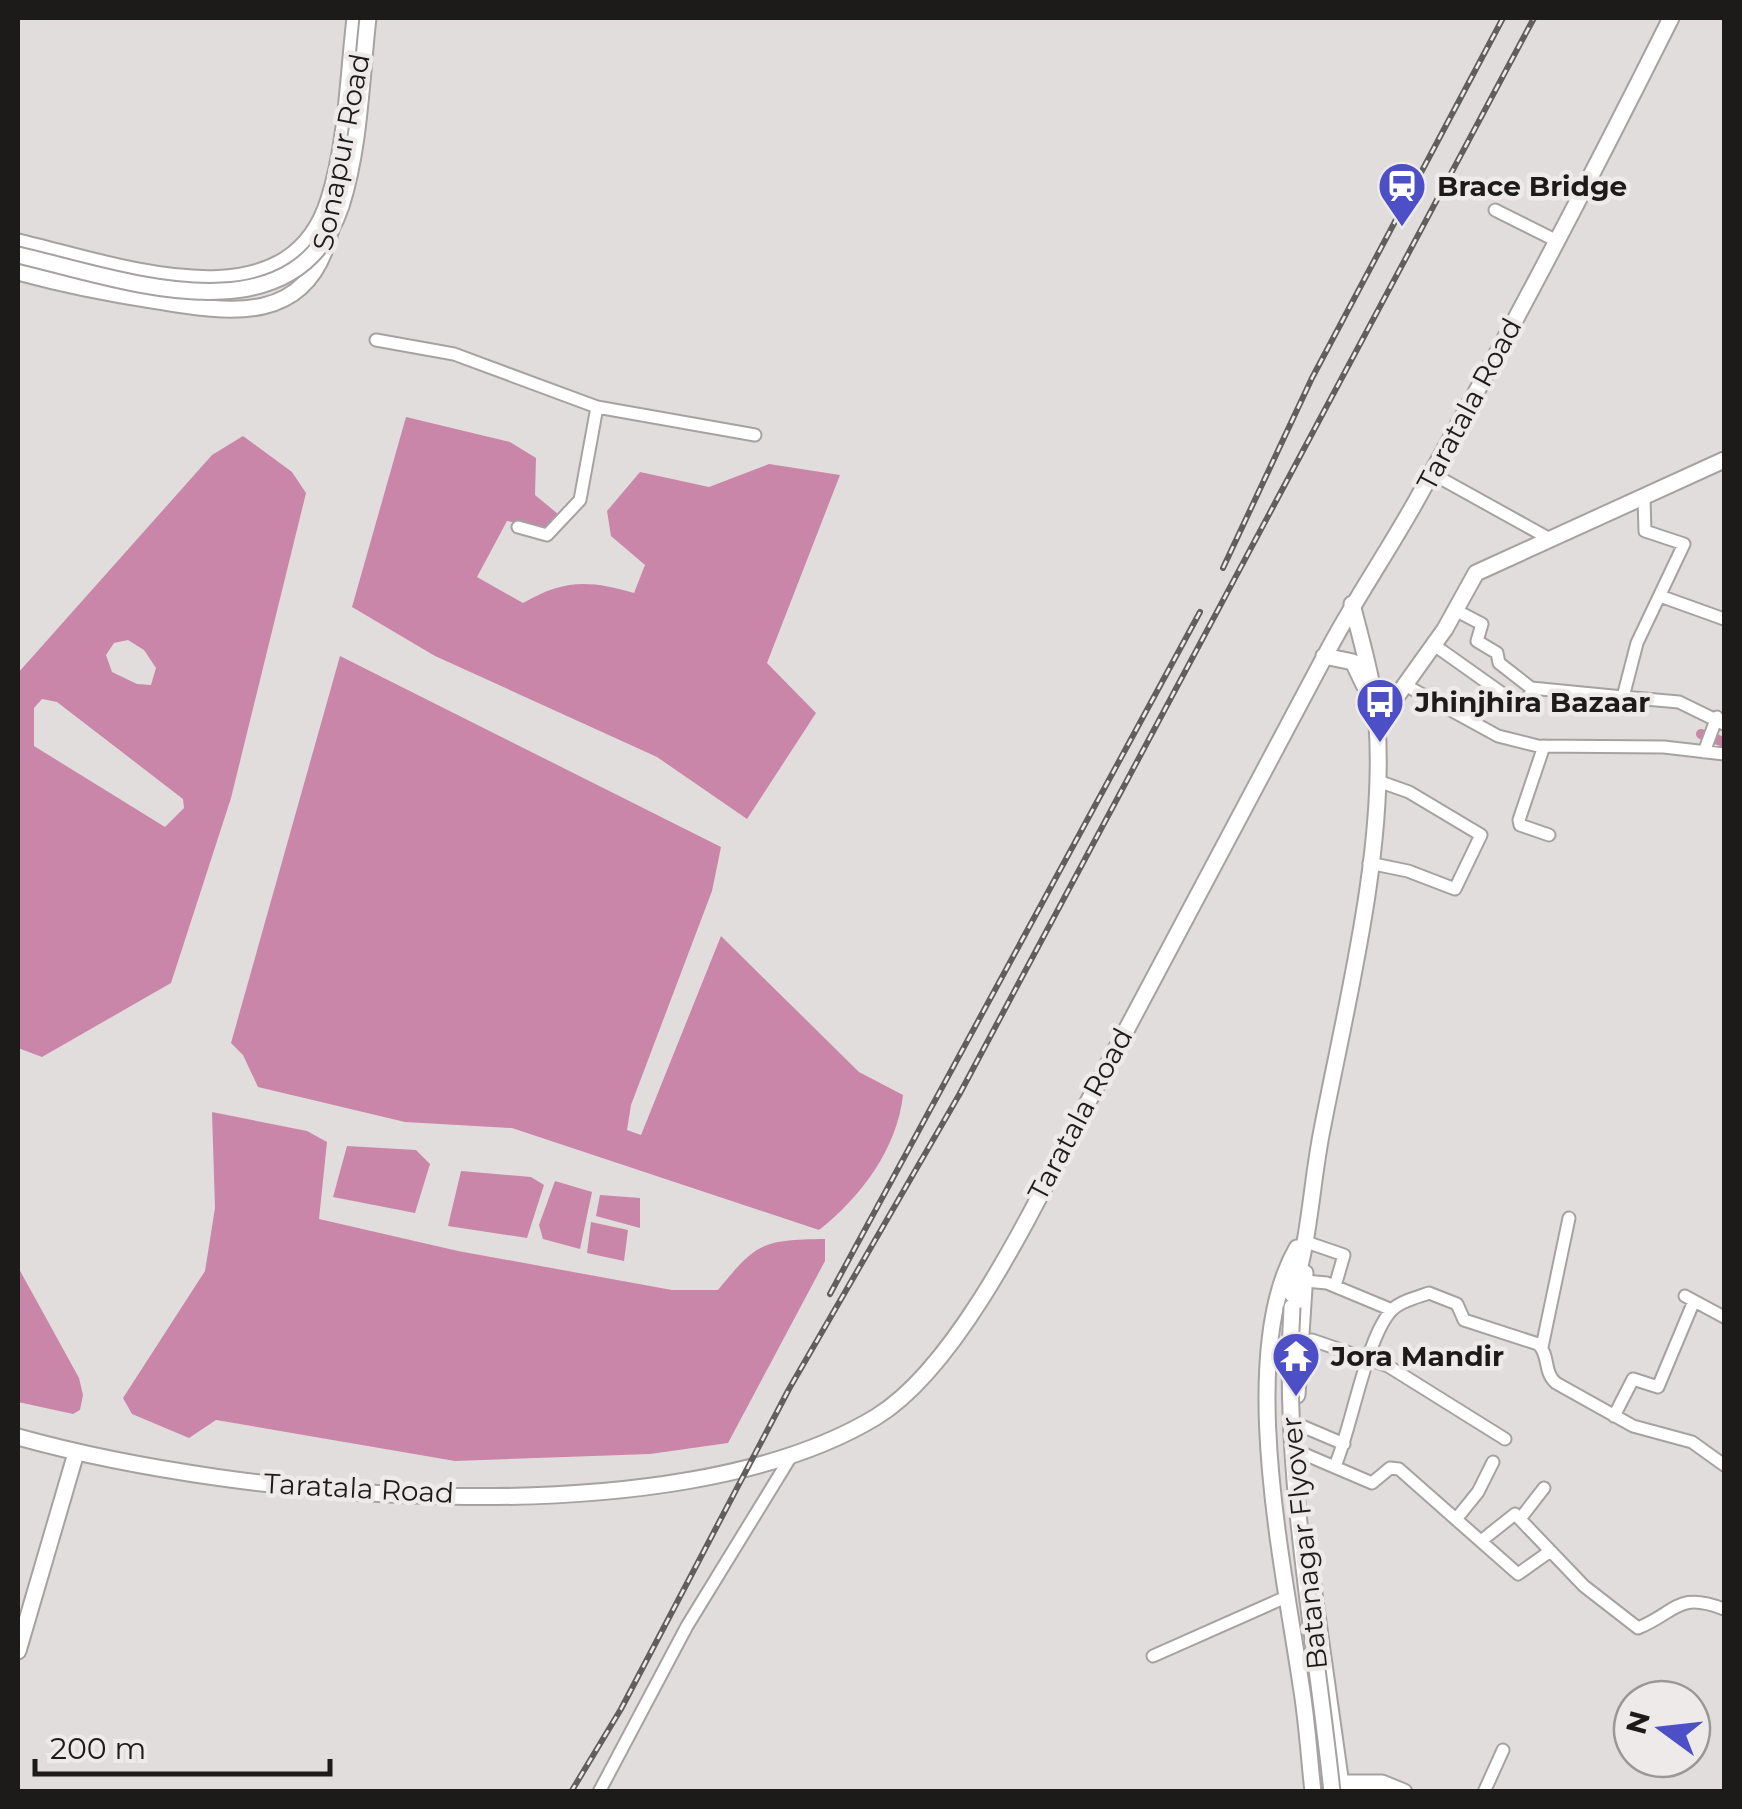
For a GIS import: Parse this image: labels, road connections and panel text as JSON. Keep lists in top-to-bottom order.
{
  "streets": {
    "street": ["Sonapur Road", "Taratala Road", "Batanagar Flyover"]
  },
  "places": {
    "station": ["Brace Bridge"],
    "bus stop": ["Jhinjhira Bazaar"],
    "temple": ["Jora Mandir"]
  },
  "scale_bar": "200 m",
  "north": "left"
}
